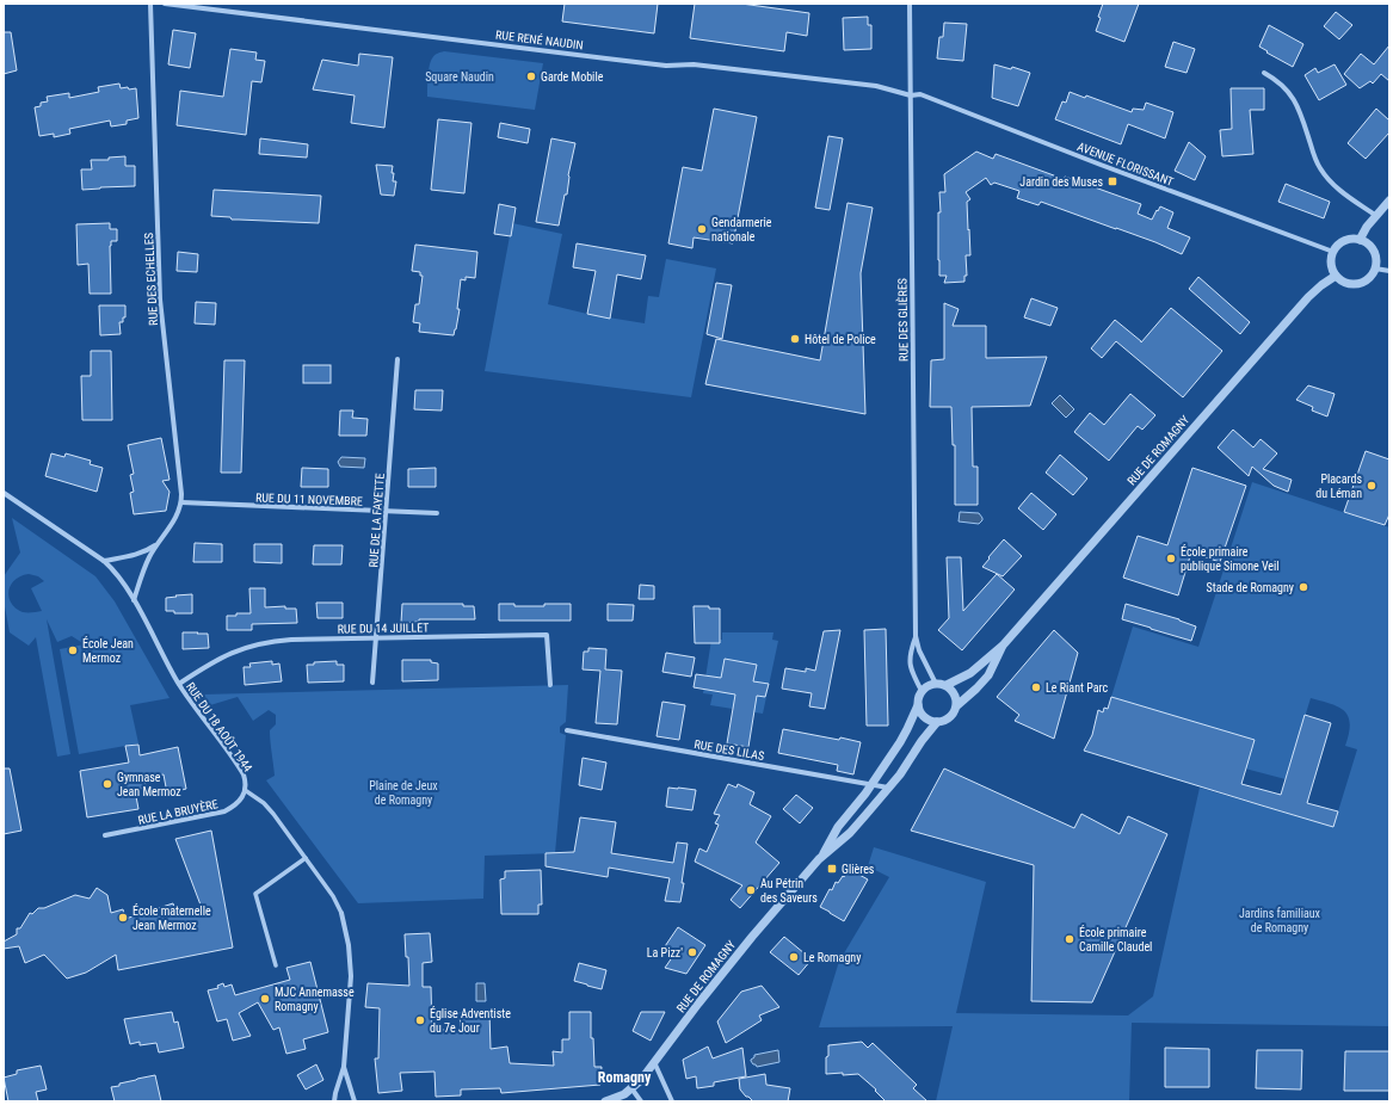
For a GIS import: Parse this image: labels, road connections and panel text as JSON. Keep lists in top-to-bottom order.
{
  "streets": {
    "street": [
      "RUE RENÉ NAUDIN",
      "AVENUE FLORISSANT",
      "RUE DES ECHELLES",
      "RUE DES GLIÈRES",
      "RUE DE ROMAGNY",
      "RUE DU 11 NOVEMBRE",
      "RUE DE LA FAYETTE",
      "RUE DU 14 JUILLET",
      "RUE DU 18 AOÛT 1944",
      "RUE DES LILAS",
      "RUE LA BRUYÈRE"
    ]
  },
  "crossings": [
    ["RUE RENÉ NAUDIN", "AVENUE FLORISSANT"],
    ["RUE RENÉ NAUDIN", "RUE DES GLIÈRES"],
    ["AVENUE FLORISSANT", "RUE DES GLIÈRES"],
    ["AVENUE FLORISSANT", "RUE DE ROMAGNY"],
    ["RUE DES ECHELLES", "RUE DU 11 NOVEMBRE"],
    ["RUE DES ECHELLES", "RUE DU 18 AOÛT 1944"],
    ["RUE DES GLIÈRES", "RUE DE ROMAGNY"],
    ["RUE DE ROMAGNY", "RUE DES LILAS"],
    ["RUE DU 11 NOVEMBRE", "RUE DE LA FAYETTE"],
    ["RUE DE LA FAYETTE", "RUE DU 14 JUILLET"],
    ["RUE DU 14 JUILLET", "RUE DU 18 AOÛT 1944"],
    ["RUE DU 18 AOÛT 1944", "RUE LA BRUYÈRE"]
  ],
  "districts": ["Romagny"],
  "parks": ["Square Naudin", "Plaine de Jeux de Romagny", "Jardins familiaux de Romagny"],
  "places": {
    "other": [
      "Garde Mobile",
      "Gendarmerie nationale",
      "Hôtel de Police",
      "Placards du Léman",
      "École primaire publique Simone Veil",
      "Stade de Romagny",
      "École Jean Mermoz",
      "Le Riant Parc",
      "Gymnase Jean Mermoz",
      "Au Pétrin des Saveurs",
      "École maternelle Jean Mermoz",
      "École primaire Camille Claudel",
      "La Pizz'",
      "Le Romagny",
      "MJC Annemasse Romagny",
      "Église Adventiste du 7e Jour"
    ],
    "transit": ["Jardin des Muses", "Glières"]
  }
}
